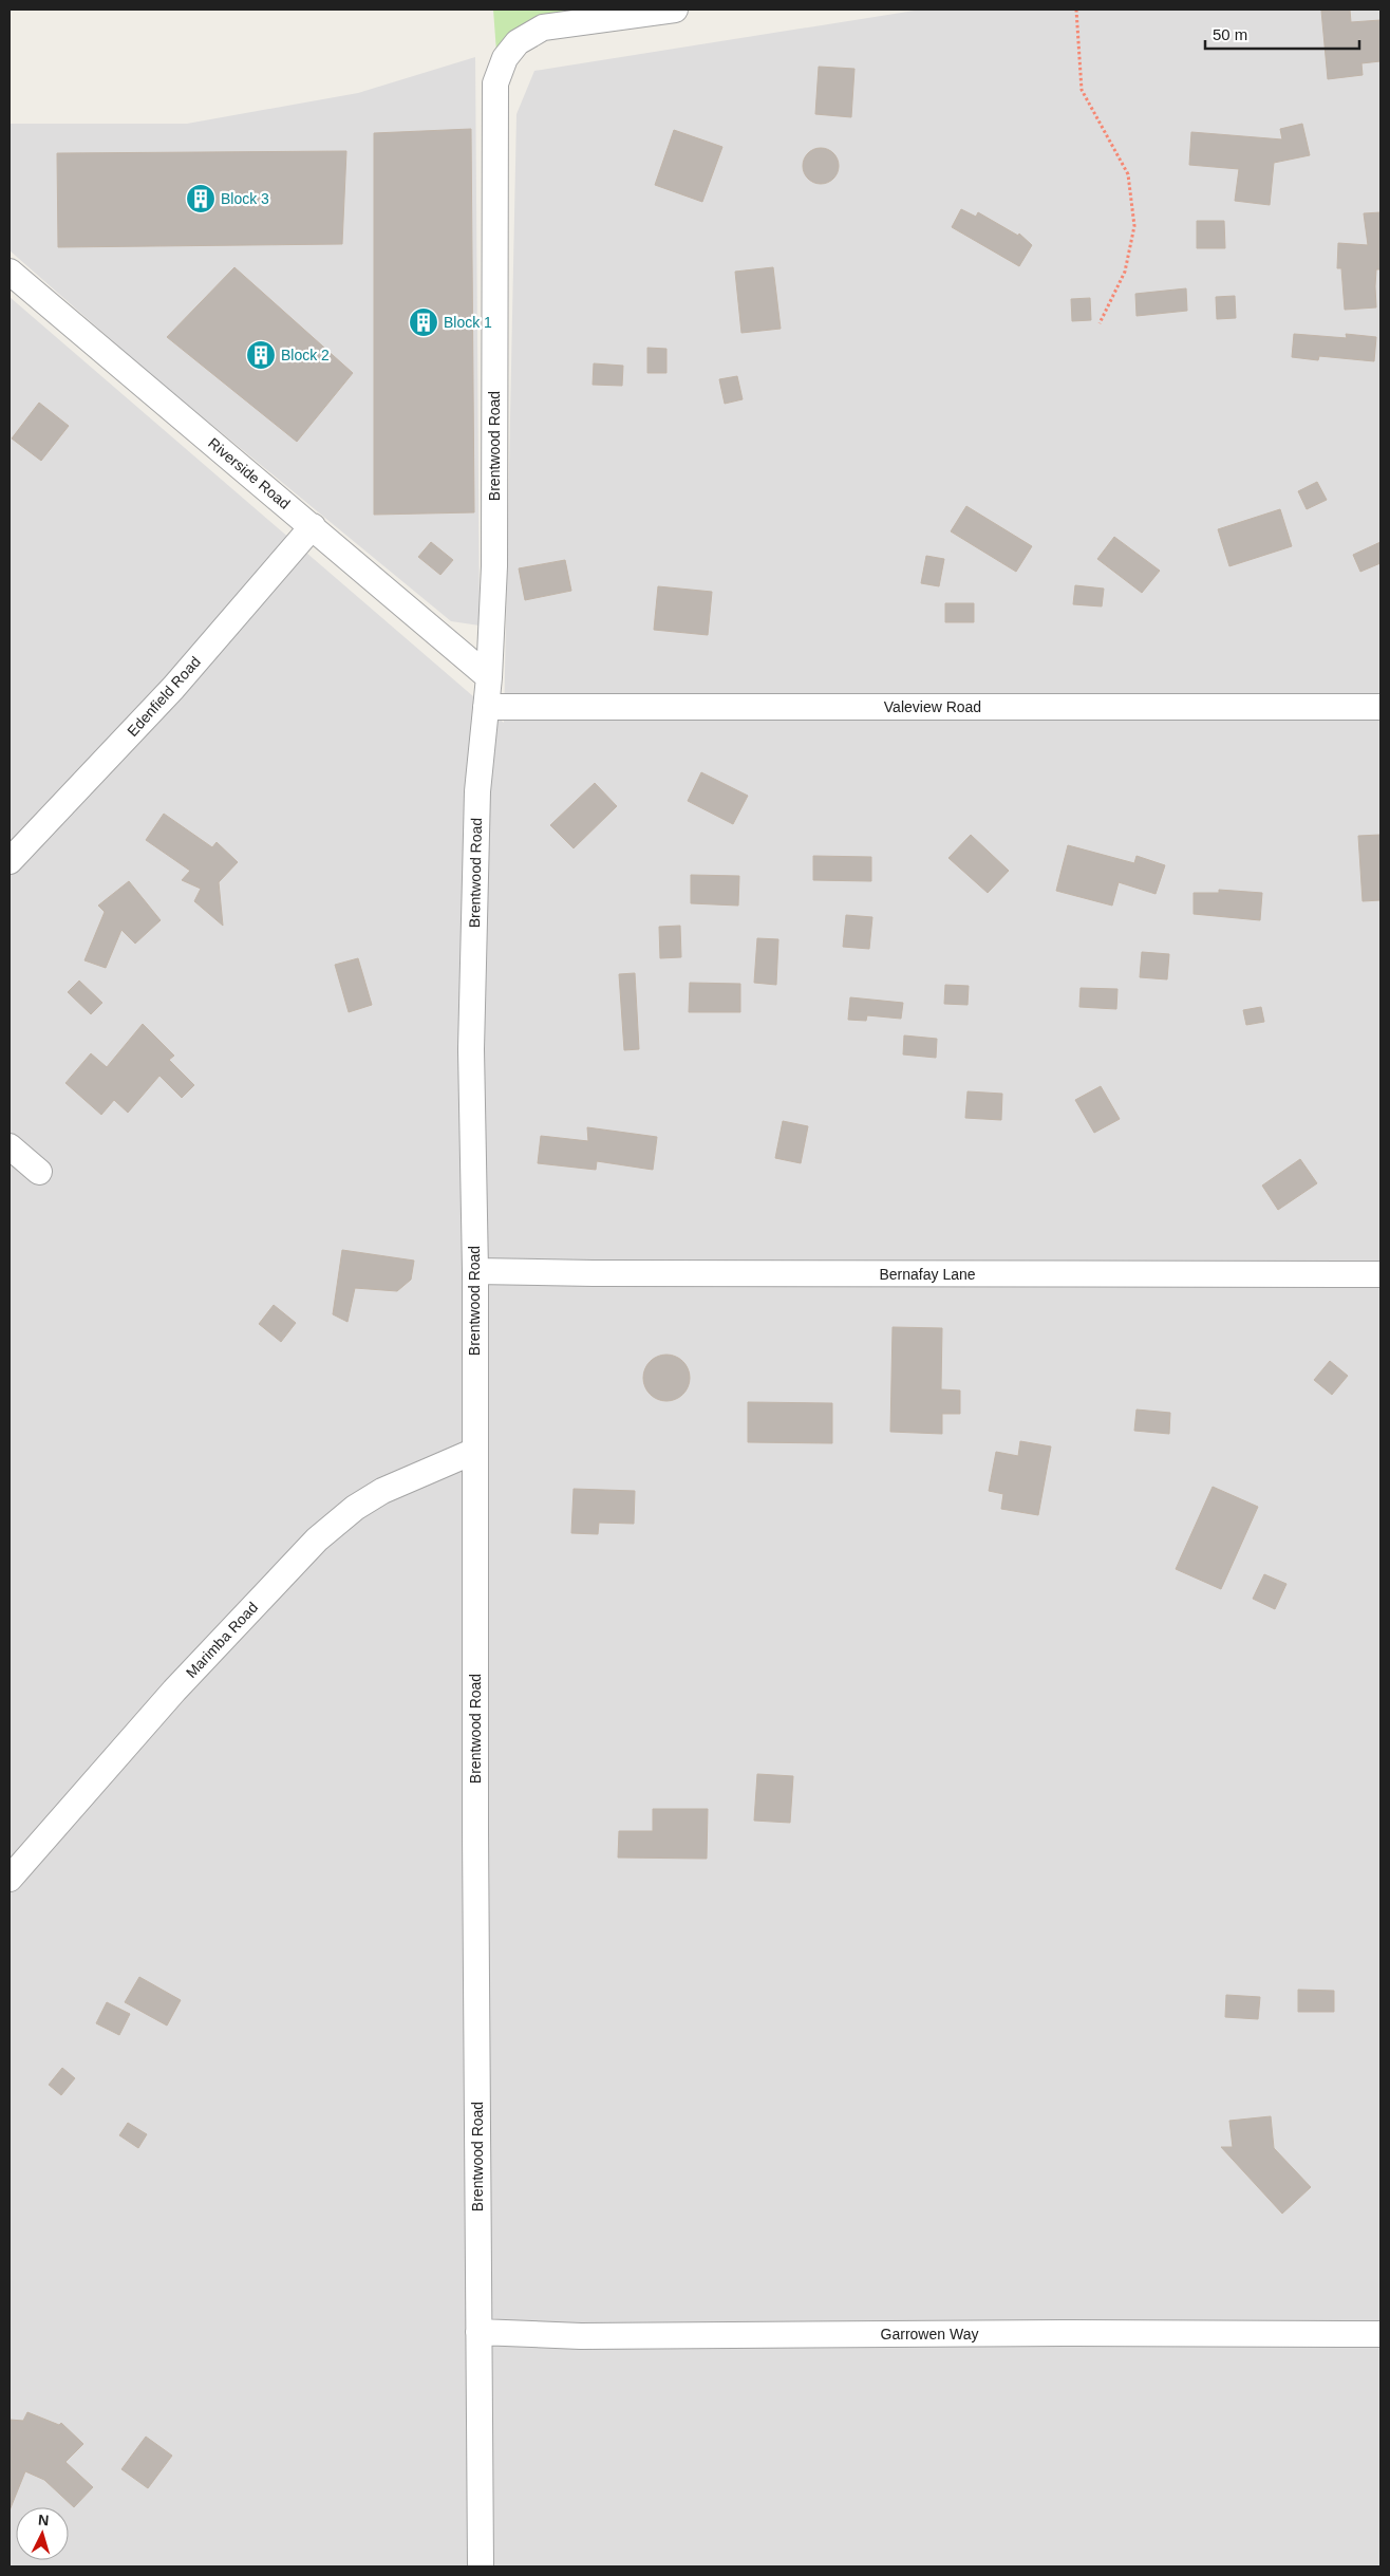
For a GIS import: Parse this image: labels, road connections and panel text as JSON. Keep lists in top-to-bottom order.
{
  "streets": {
    "street": [
      "Brentwood Road",
      "Riverside Road",
      "Edenfield Road",
      "Valeview Road",
      "Bernafay Lane",
      "Marimba Road",
      "Garrowen Way"
    ]
  },
  "crossings": [
    ["Brentwood Road", "Riverside Road"],
    ["Brentwood Road", "Valeview Road"],
    ["Brentwood Road", "Bernafay Lane"],
    ["Brentwood Road", "Marimba Road"],
    ["Brentwood Road", "Garrowen Way"],
    ["Riverside Road", "Edenfield Road"]
  ],
  "places": {
    "building": ["Block 3", "Block 1", "Block 2"]
  },
  "scale_bar": "50 m",
  "north": "top"
}
